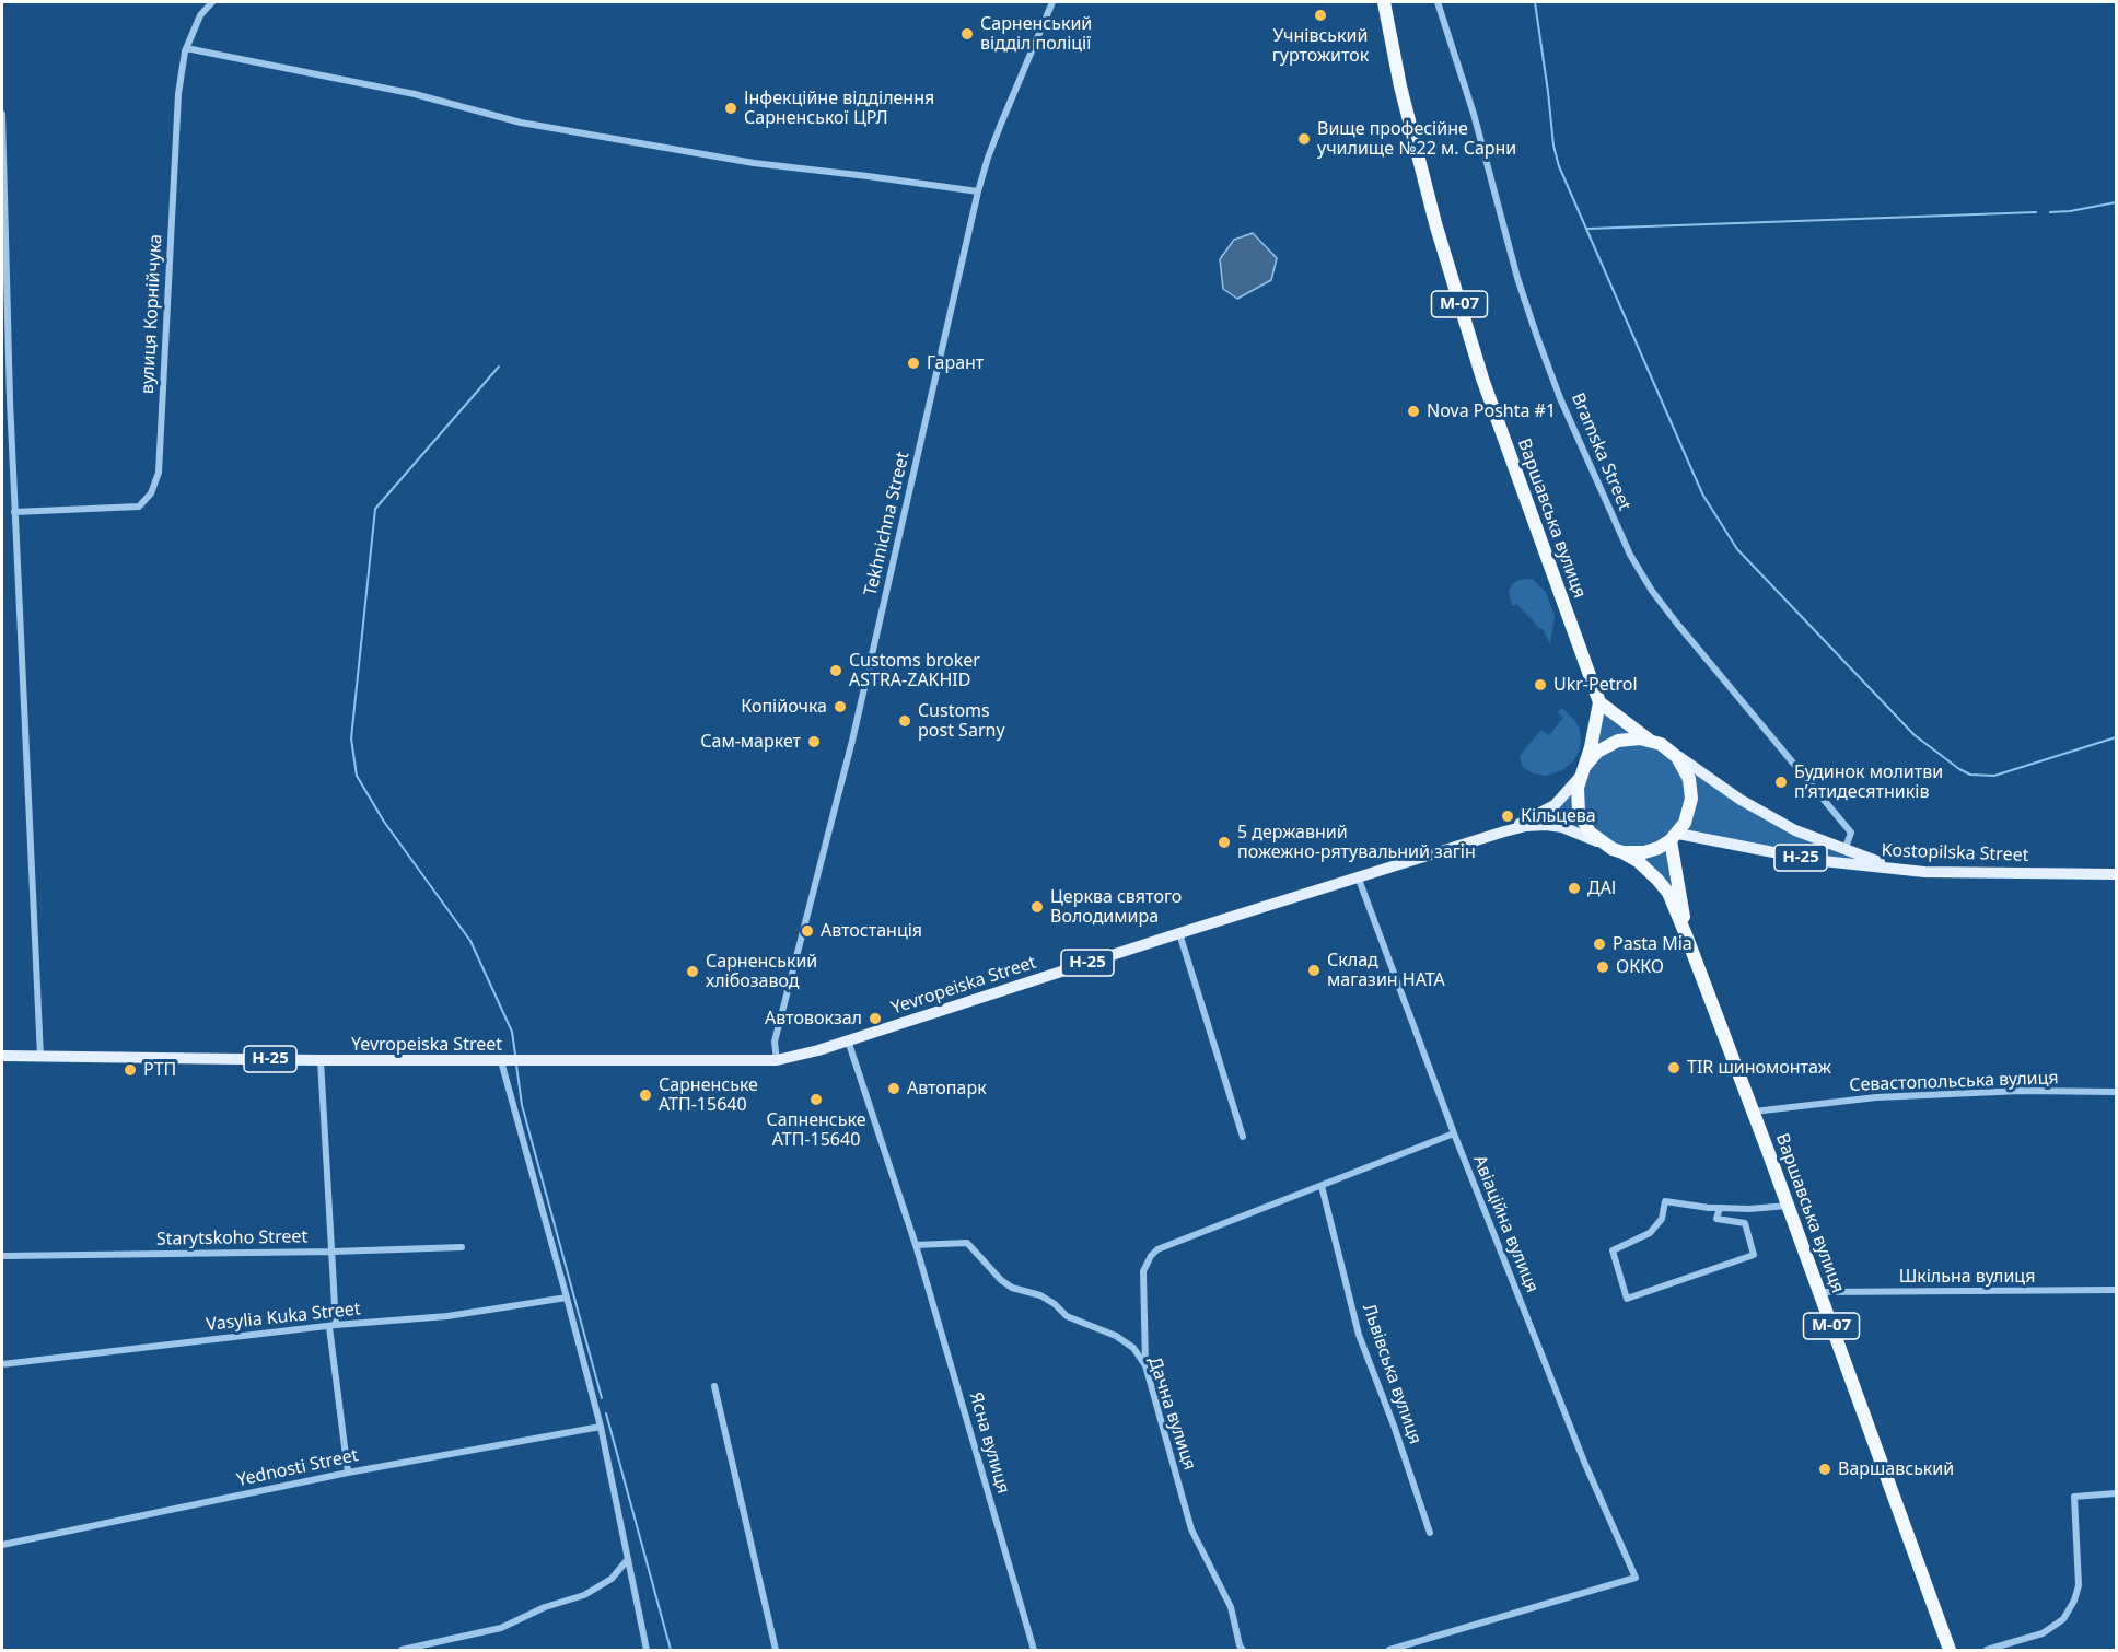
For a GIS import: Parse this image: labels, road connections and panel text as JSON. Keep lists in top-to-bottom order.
{
  "streets": {
    "highway": ["М-07", "Варшавська вулиця", "Н-25"],
    "main road": ["Kostopilska Street", "Yevropeiska Street"],
    "street": [
      "вулиця Корнійчука",
      "Bramska Street",
      "Tekhnichna Street",
      "Севастопольська вулиця",
      "Авіаційна вулиця",
      "Starytskoho Street",
      "Шкільна вулиця",
      "Vasylia Kuka Street",
      "Львівська вулиця",
      "Дачна вулиця",
      "Ясна вулиця",
      "Yednosti Street"
    ]
  },
  "crossings": [
    ["М-07", "Варшавська вулиця"],
    ["М-07", "Kostopilska Street"],
    ["М-07", "Н-25"],
    ["М-07", "Yevropeiska Street"],
    ["Bramska Street", "Н-25"],
    ["Варшавська вулиця", "Севастопольська вулиця"],
    ["Варшавська вулиця", "Шкільна вулиця"],
    ["Tekhnichna Street", "Yevropeiska Street"],
    ["Kostopilska Street", "Н-25"],
    ["Kostopilska Street", "Yevropeiska Street"],
    ["Н-25", "Yevropeiska Street"],
    ["Yevropeiska Street", "Авіаційна вулиця"],
    ["Дачна вулиця", "Ясна вулиця"]
  ],
  "places": [
    "Учнівський гуртожиток",
    "Сарненський відділ поліції",
    "Інфекційне відділення Сарненської ЦРЛ",
    "Вище професійне училище №22 м. Сарни",
    "Гарант",
    "Nova Poshta #1",
    "Customs broker ASTRA-ZAKHID",
    "Ukr-Petrol",
    "Копійочка",
    "Customs post Sarny",
    "Сам-маркет",
    "Будинок молитви п’ятидесятників",
    "Кільцева",
    "5 державний пожежно-рятувальний загін",
    "ДАІ",
    "Церква святого Володимира",
    "Автостанція",
    "Pasta Mia",
    "ОККО",
    "Склад магазин НАТА",
    "Сарненський хлібозавод",
    "Автовокзал",
    "TIR шиномонтаж",
    "РТП",
    "Автопарк",
    "Сарненське АТП-15640",
    "Сапненське АТП-15640",
    "Варшавський"
  ]
}
